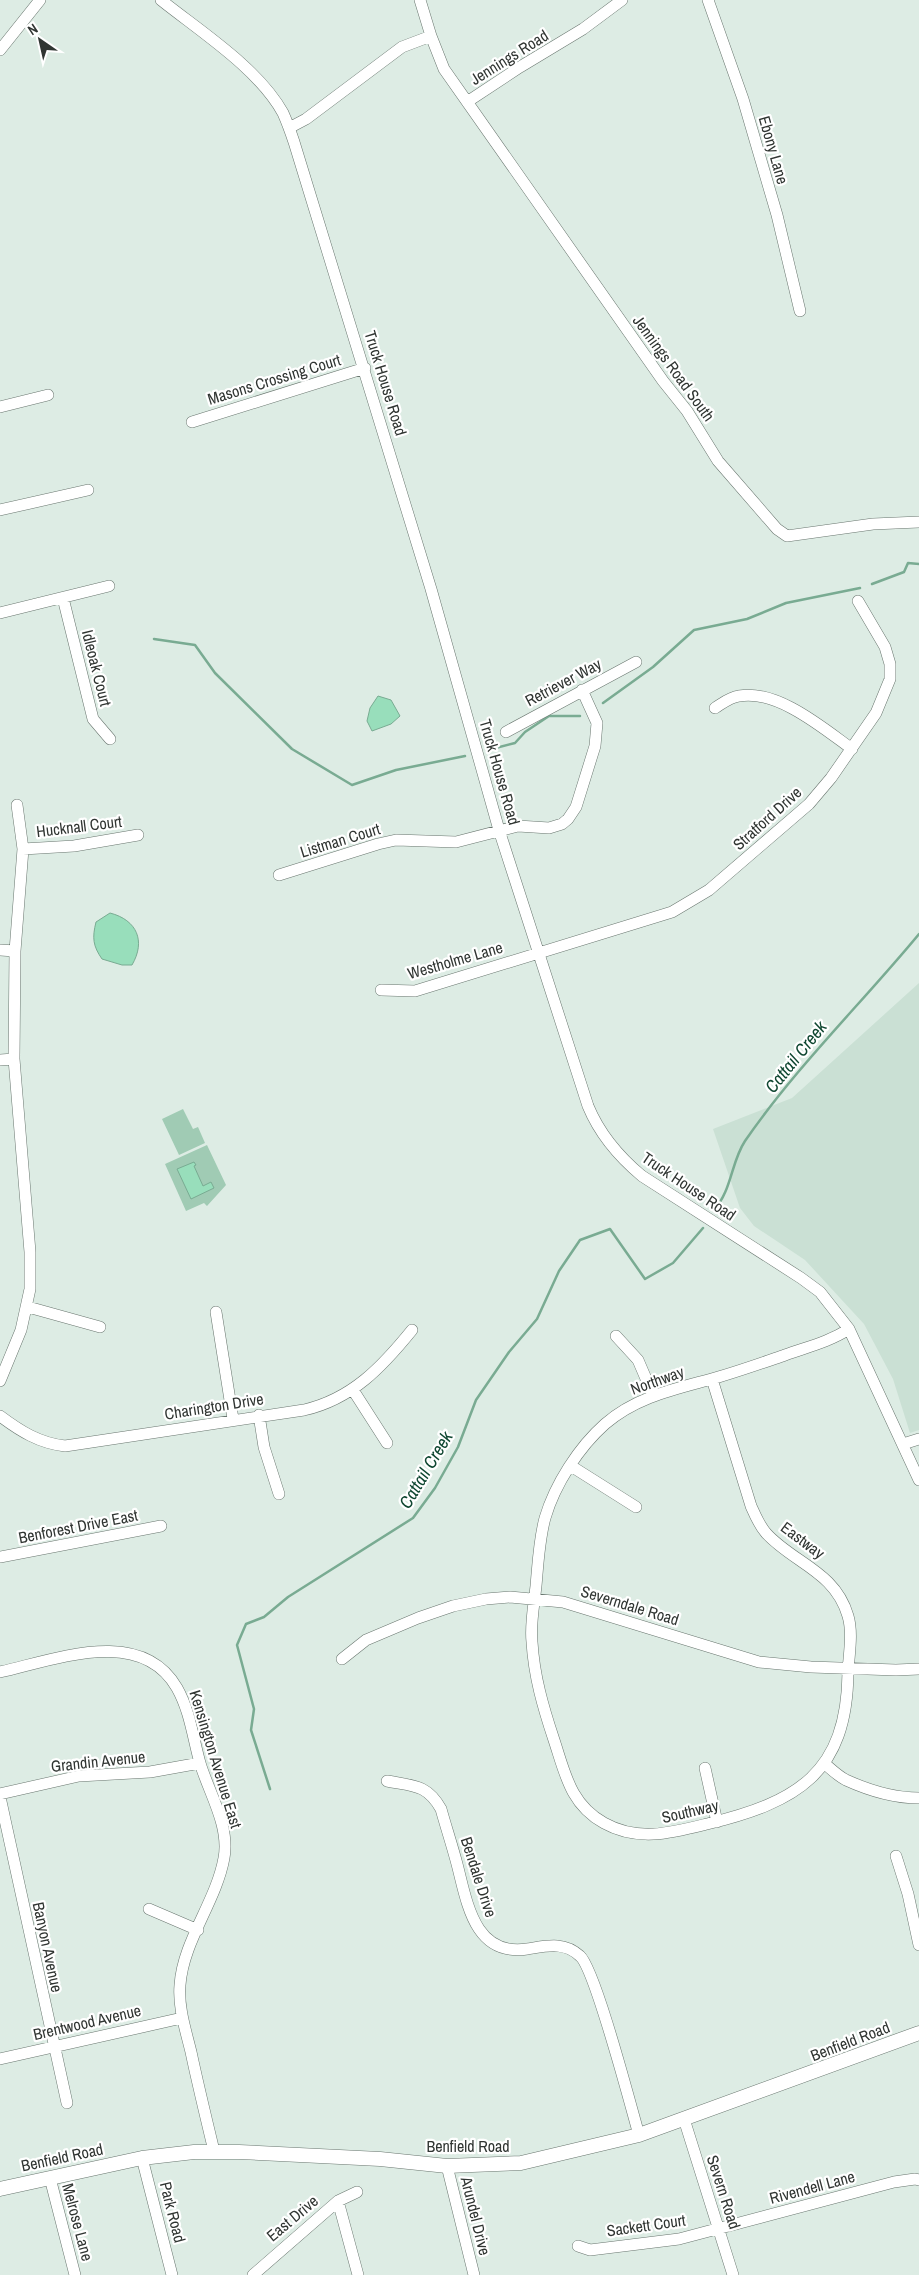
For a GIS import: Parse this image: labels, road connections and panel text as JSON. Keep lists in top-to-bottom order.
{
  "streets": {
    "main road": ["Benfield Road"],
    "street": [
      "Jennings Road",
      "Ebony Lane",
      "Jennings Road South",
      "Masons Crossing Court",
      "Truck House Road",
      "Idleoak Court",
      "Retriever Way",
      "Stratford Drive",
      "Hucknall Court",
      "Listman Court",
      "Westholme Lane",
      "Northway",
      "Charington Drive",
      "Benforest Drive East",
      "Eastway",
      "Severndale Road",
      "Kensington Avenue East",
      "Grandin Avenue",
      "Southway",
      "Bendale Drive",
      "Banyon Avenue",
      "Brentwood Avenue",
      "Rivendell Lane",
      "Severn Road",
      "Park Road",
      "Arundel Drive",
      "East Drive",
      "Melrose Lane",
      "Sackett Court"
    ]
  },
  "crossings": [
    ["Jennings Road", "Jennings Road South"],
    ["Masons Crossing Court", "Truck House Road"],
    ["Truck House Road", "Stratford Drive"],
    ["Truck House Road", "Listman Court"],
    ["Truck House Road", "Westholme Lane"],
    ["Truck House Road", "Northway"],
    ["Retriever Way", "Listman Court"],
    ["Stratford Drive", "Westholme Lane"],
    ["Northway", "Eastway"],
    ["Northway", "Severndale Road"],
    ["Northway", "Southway"],
    ["Eastway", "Severndale Road"],
    ["Eastway", "Southway"],
    ["Severndale Road", "Southway"],
    ["Kensington Avenue East", "Grandin Avenue"],
    ["Kensington Avenue East", "Brentwood Avenue"],
    ["Kensington Avenue East", "Benfield Road"],
    ["Grandin Avenue", "Banyon Avenue"],
    ["Bendale Drive", "Benfield Road"],
    ["Banyon Avenue", "Brentwood Avenue"],
    ["Benfield Road", "Severn Road"],
    ["Benfield Road", "Park Road"],
    ["Benfield Road", "Arundel Drive"],
    ["Benfield Road", "Melrose Lane"],
    ["Rivendell Lane", "Severn Road"],
    ["Rivendell Lane", "Sackett Court"],
    ["Severn Road", "Sackett Court"]
  ],
  "water": ["Cattail Creek"],
  "north": "top left"
}
